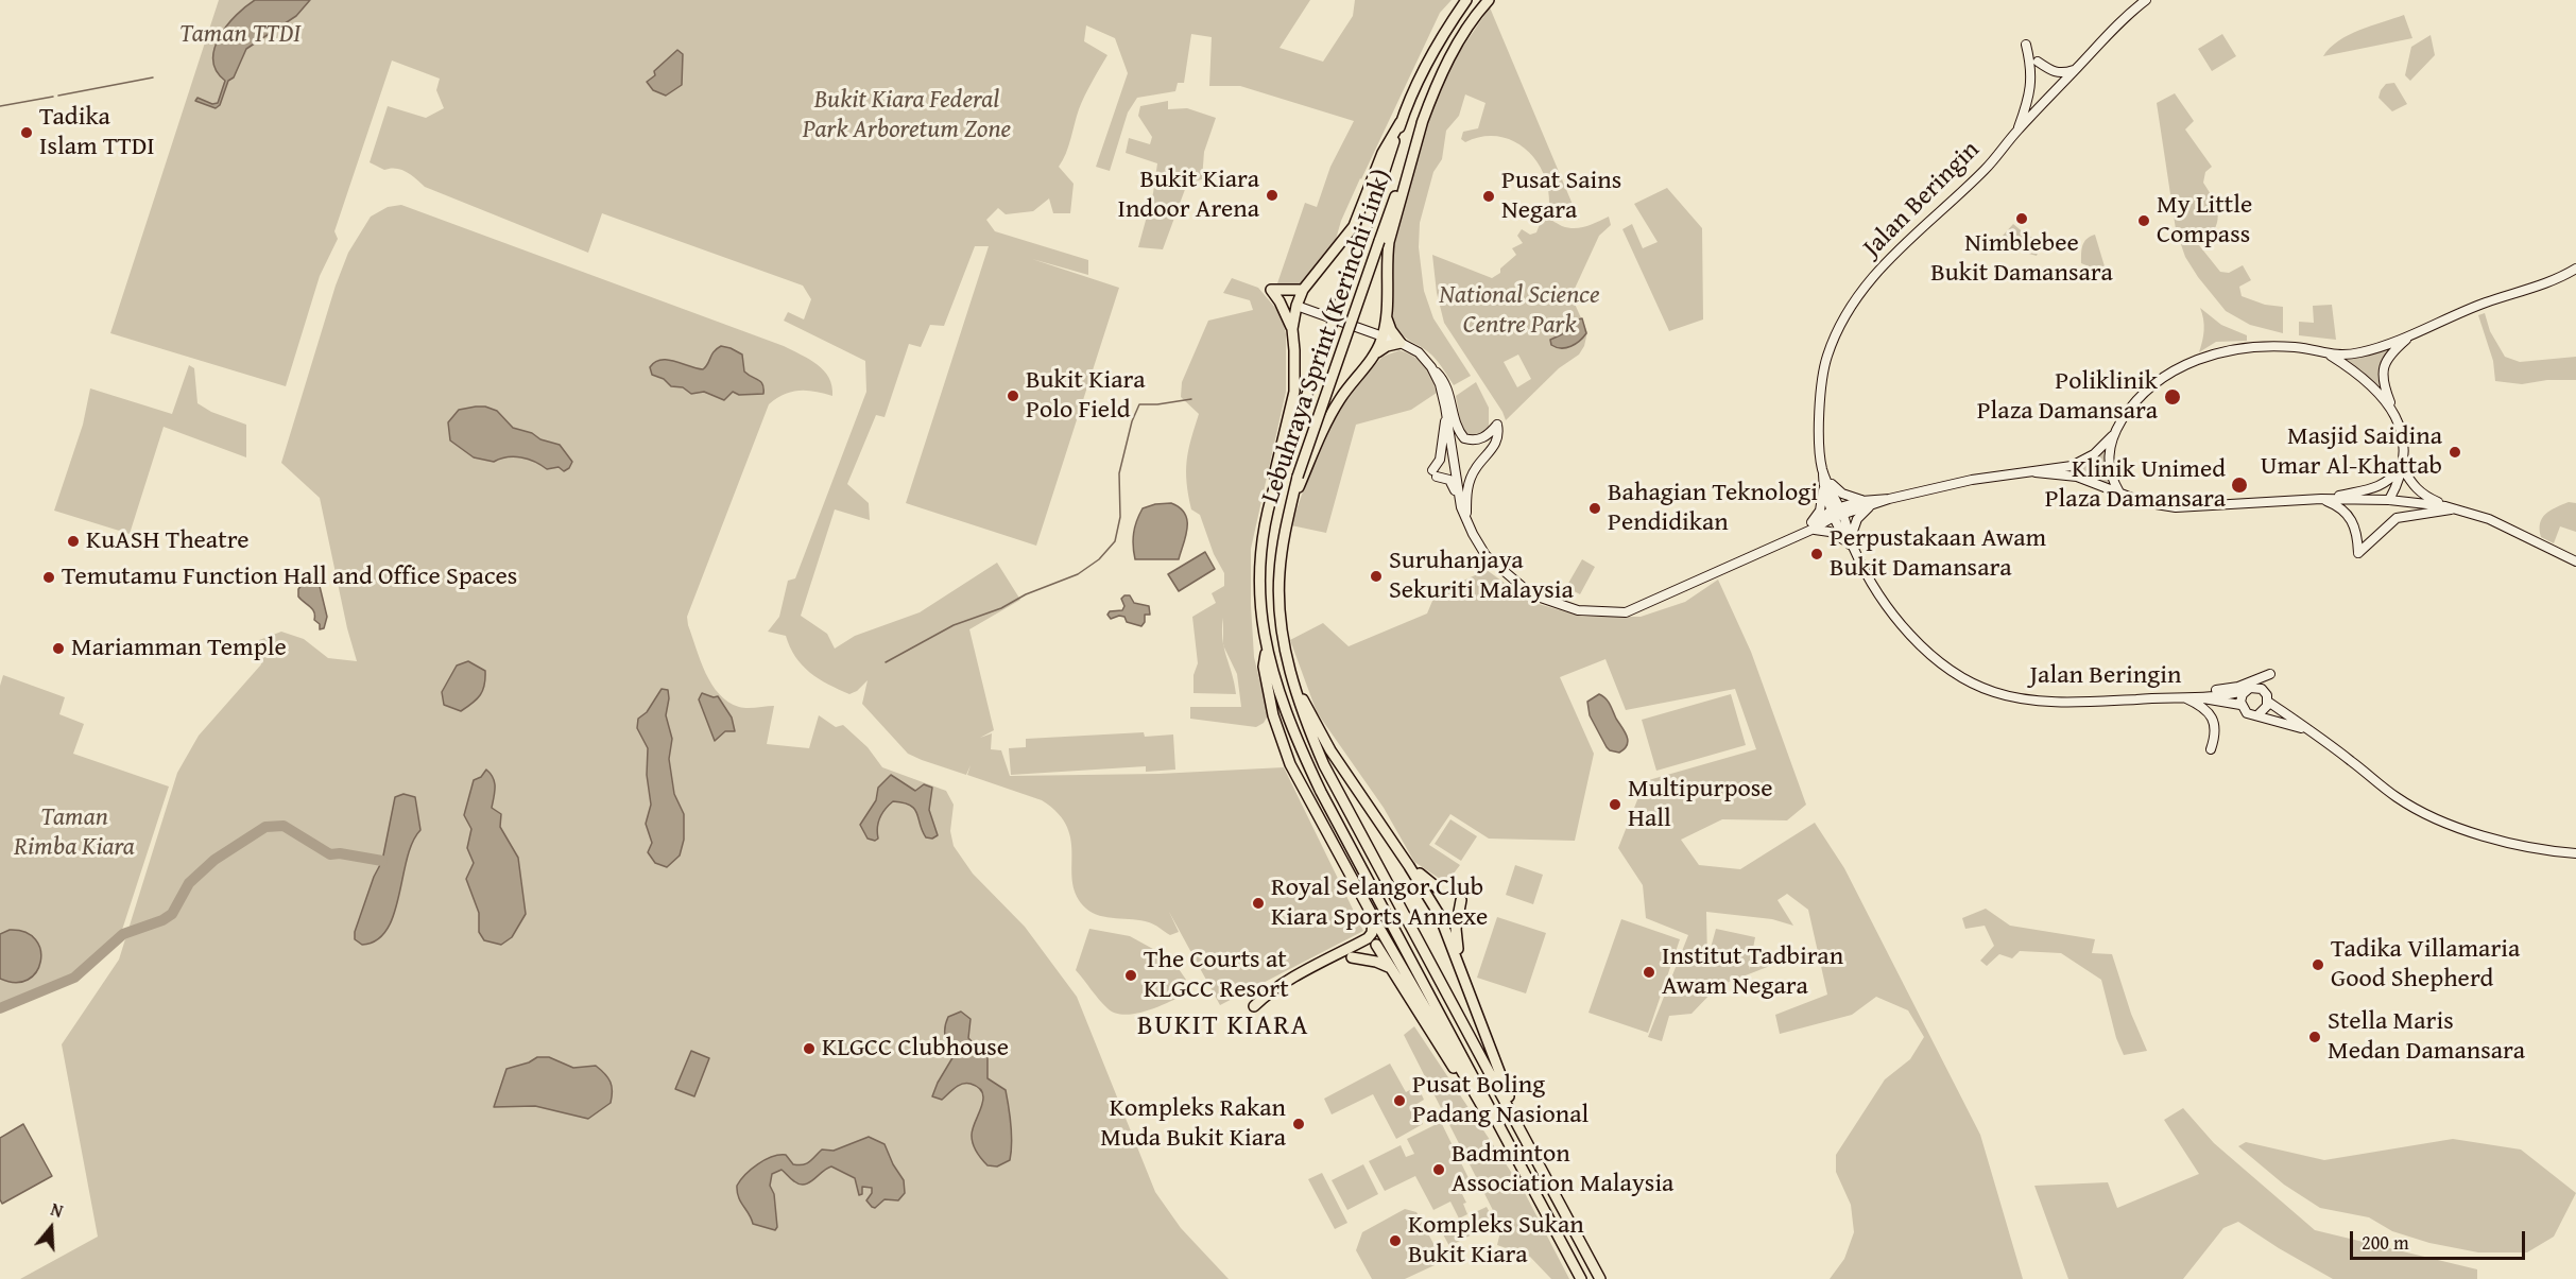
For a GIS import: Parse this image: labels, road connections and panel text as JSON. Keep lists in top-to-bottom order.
{
  "streets": {
    "highway": ["Lebuhraya Sprint (Kerinchi Link)"],
    "street": ["Jalan Beringin"]
  },
  "districts": ["BUKIT KIARA"],
  "parks": [
    "Taman TTDI",
    "Bukit Kiara Federal Park Arboretum Zone",
    "National Science Centre Park",
    "Taman Rimba Kiara"
  ],
  "places": [
    "Tadika Islam TTDI",
    "Bukit Kiara Indoor Arena",
    "Pusat Sains Negara",
    "Nimblebee Bukit Damansara",
    "My Little Compass",
    "Bukit Kiara Polo Field",
    "Poliklinik Plaza Damansara",
    "Masjid Saidina Umar Al-Khattab",
    "Klinik Unimed Plaza Damansara",
    "Bahagian Teknologi Pendidikan",
    "KuASH Theatre",
    "Perpustakaan Awam Bukit Damansara",
    "Suruhanjaya Sekuriti Malaysia",
    "Temutamu Function Hall and Office Spaces",
    "Mariamman Temple",
    "Multipurpose Hall",
    "Royal Selangor Club Kiara Sports Annexe",
    "Tadika Villamaria Good Shepherd",
    "Institut Tadbiran Awam Negara",
    "The Courts at KLGCC Resort",
    "Stella Maris Medan Damansara",
    "KLGCC Clubhouse",
    "Pusat Boling Padang Nasional",
    "Kompleks Rakan Muda Bukit Kiara",
    "Badminton Association Malaysia",
    "Kompleks Sukan Bukit Kiara"
  ],
  "scale_bar": "200 m",
  "north": "top"
}
